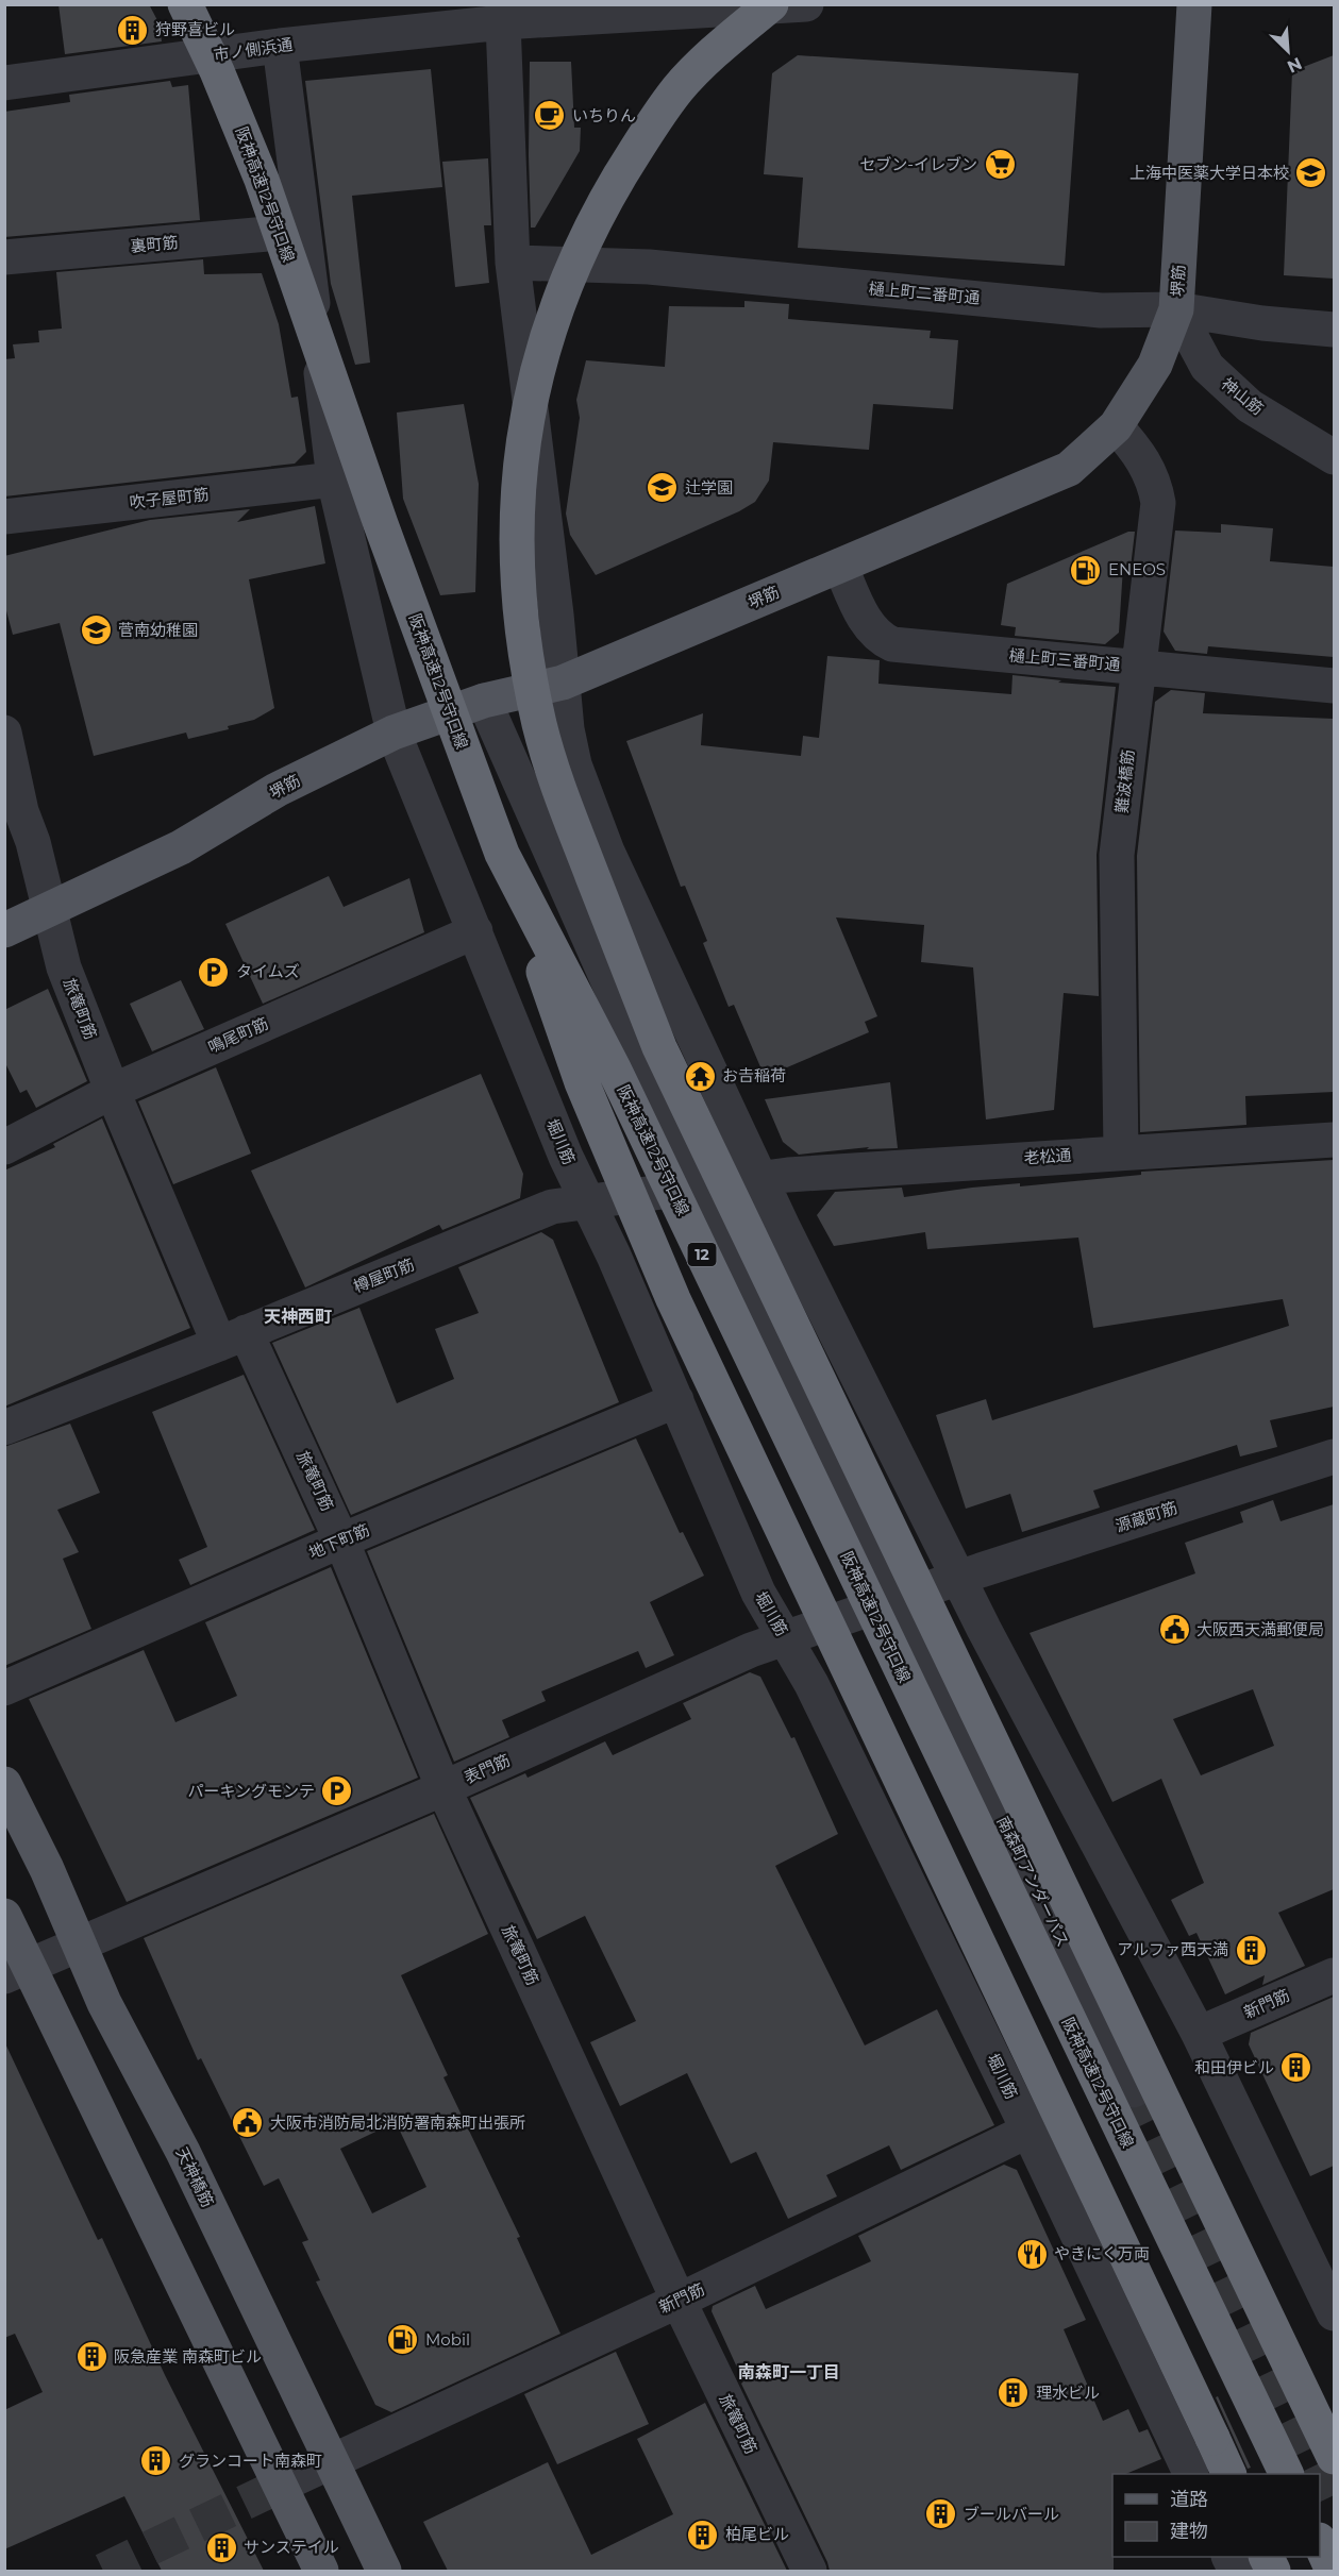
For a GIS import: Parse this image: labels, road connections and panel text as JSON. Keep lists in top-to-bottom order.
{
  "streets": {
    "highway": ["阪神高速12号守口線", "12"],
    "main road": ["堺筋", "天神橋筋"],
    "street": [
      "市ノ側浜通",
      "裏町筋",
      "樋上町二番町通",
      "神山筋",
      "吹子屋町筋",
      "樋上町三番町通",
      "難波橋筋",
      "旅篭町筋",
      "鳴尾町筋",
      "堀川筋",
      "老松通",
      "樽屋町筋",
      "源蔵町筋",
      "地下町筋",
      "表門筋",
      "南森町アンダーパス",
      "新門筋"
    ]
  },
  "crossings": [
    ["市ノ側浜通", "堀川筋"],
    ["裏町筋", "堀川筋"],
    ["堺筋", "樋上町二番町通"],
    ["堺筋", "神山筋"],
    ["堺筋", "樋上町三番町通"],
    ["堺筋", "難波橋筋"],
    ["堺筋", "旅篭町筋"],
    ["堺筋", "堀川筋"],
    ["堺筋", "南森町アンダーパス"],
    ["樋上町二番町通", "神山筋"],
    ["吹子屋町筋", "堀川筋"],
    ["樋上町三番町通", "難波橋筋"],
    ["難波橋筋", "老松通"],
    ["旅篭町筋", "鳴尾町筋"],
    ["旅篭町筋", "樽屋町筋"],
    ["旅篭町筋", "地下町筋"],
    ["旅篭町筋", "表門筋"],
    ["旅篭町筋", "新門筋"],
    ["鳴尾町筋", "堀川筋"],
    ["堀川筋", "樽屋町筋"],
    ["堀川筋", "地下町筋"],
    ["堀川筋", "表門筋"],
    ["堀川筋", "新門筋"],
    ["老松通", "樽屋町筋"],
    ["老松通", "南森町アンダーパス"],
    ["樽屋町筋", "南森町アンダーパス"],
    ["源蔵町筋", "表門筋"],
    ["源蔵町筋", "南森町アンダーパス"],
    ["表門筋", "南森町アンダーパス"],
    ["表門筋", "天神橋筋"],
    ["新門筋", "天神橋筋"]
  ],
  "districts": ["天神西町", "南森町一丁目"],
  "places": {
    "building": [
      "狩野喜ビル",
      "アルファ西天満",
      "和田伊ビル",
      "阪急産業 南森町ビル",
      "理水ビル",
      "グランコート南森町",
      "ブールバール",
      "柏尾ビル",
      "サンステイル"
    ],
    "cafe": ["いちりん"],
    "supermarket": ["セブン-イレブン"],
    "school or university": ["上海中医薬大学日本校", "辻学園", "菅南幼稚園"],
    "fuel station": ["ENEOS", "Mobil"],
    "parking": ["タイムズ", "パーキングモンテ"],
    "temple": ["お𠮷稲荷"],
    "public building": ["大阪西天満郵便局", "大阪市消防局北消防署南森町出張所"],
    "restaurant": ["やきにく万両"]
  },
  "legend": ["道路", "建物"],
  "north": "bottom right"
}
